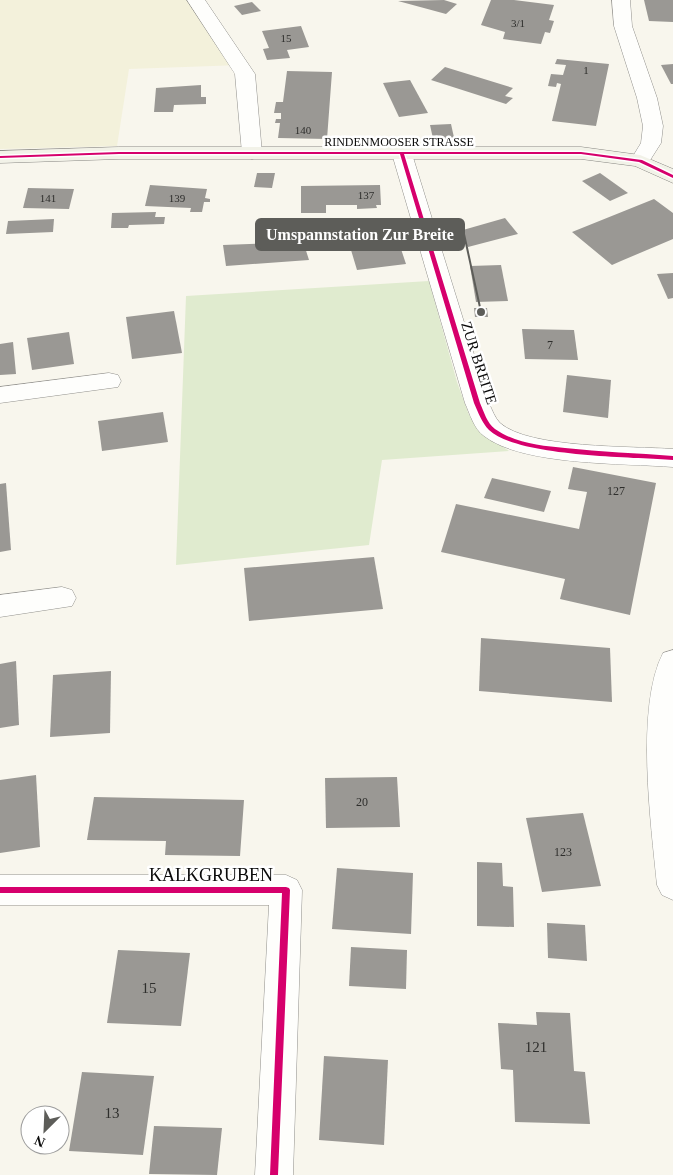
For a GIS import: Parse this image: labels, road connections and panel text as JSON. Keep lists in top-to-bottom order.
{
  "streets": {
    "street": ["RINDENMOOSER STRASSE", "ZUR BREITE", "KALKGRUBEN"]
  },
  "crossings": [
    ["RINDENMOOSER STRASSE", "ZUR BREITE"]
  ],
  "places": ["Umspannstation Zur Breite"],
  "house_numbers": [
    "3/1",
    "15",
    "1",
    "140",
    "137",
    "141",
    "139",
    "7",
    "127",
    "20",
    "123",
    "15",
    "121",
    "13"
  ],
  "north": "bottom left"
}
